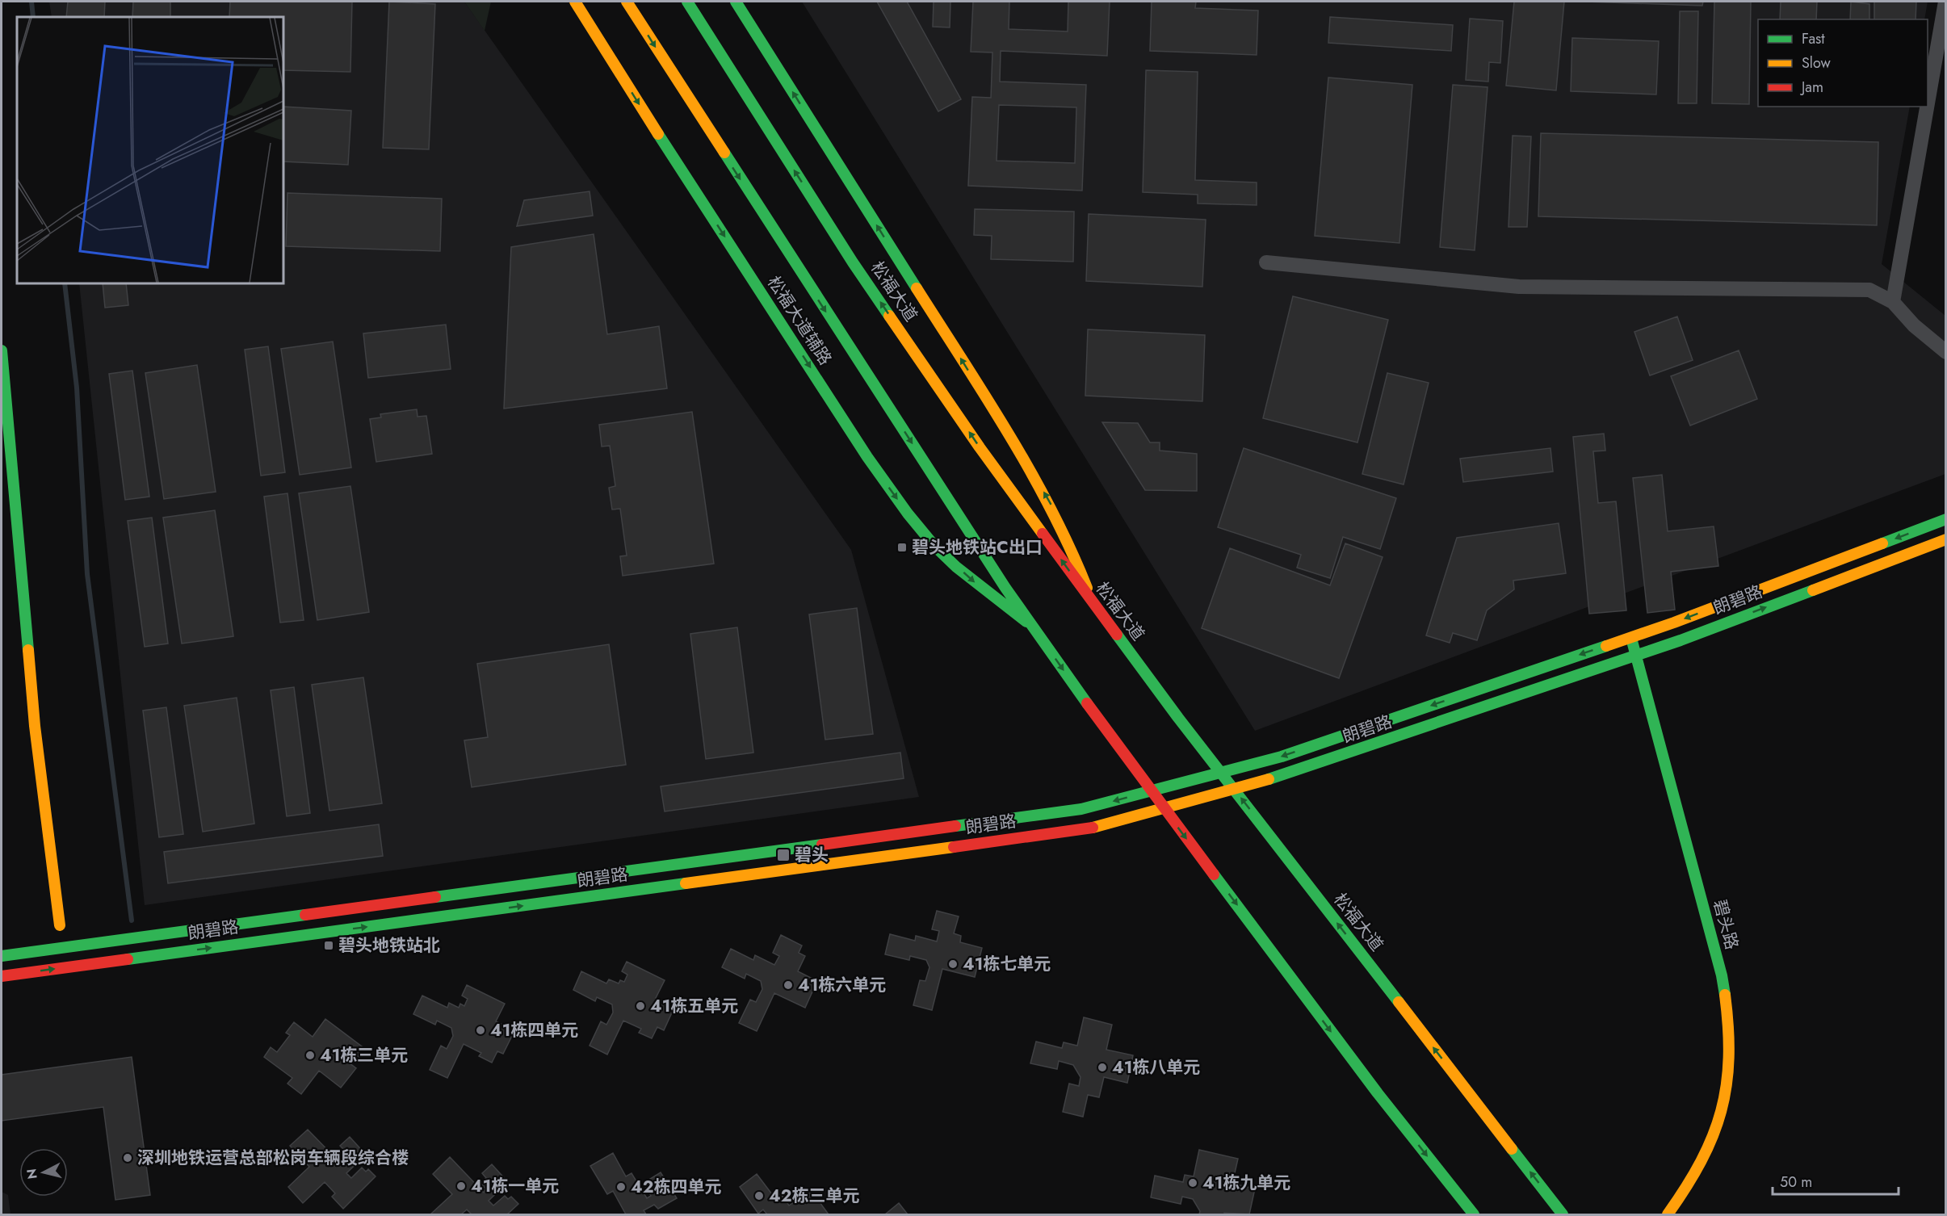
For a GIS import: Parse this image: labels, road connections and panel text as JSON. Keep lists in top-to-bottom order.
{
  "streets": {
    "street": [
      "松福大道",
      "松福大道辅路",
      "朗碧路",
      "碧头路"
    ]
  },
  "crossings": [
    ["松福大道", "朗碧路"],
    ["朗碧路", "碧头路"]
  ],
  "places": {
    "transit": ["碧头地铁站C出口", "碧头", "碧头地铁站北"],
    "other": [
      "41栋七单元",
      "41栋六单元",
      "41栋五单元",
      "41栋四单元",
      "41栋三单元",
      "41栋八单元",
      "深圳地铁运营总部松岗车辆段综合楼",
      "41栋九单元",
      "41栋一单元",
      "42栋四单元",
      "42栋三单元"
    ]
  },
  "legend": ["Fast", "Slow", "Jam"],
  "scale_bar": "50 m",
  "north": "left"
}
